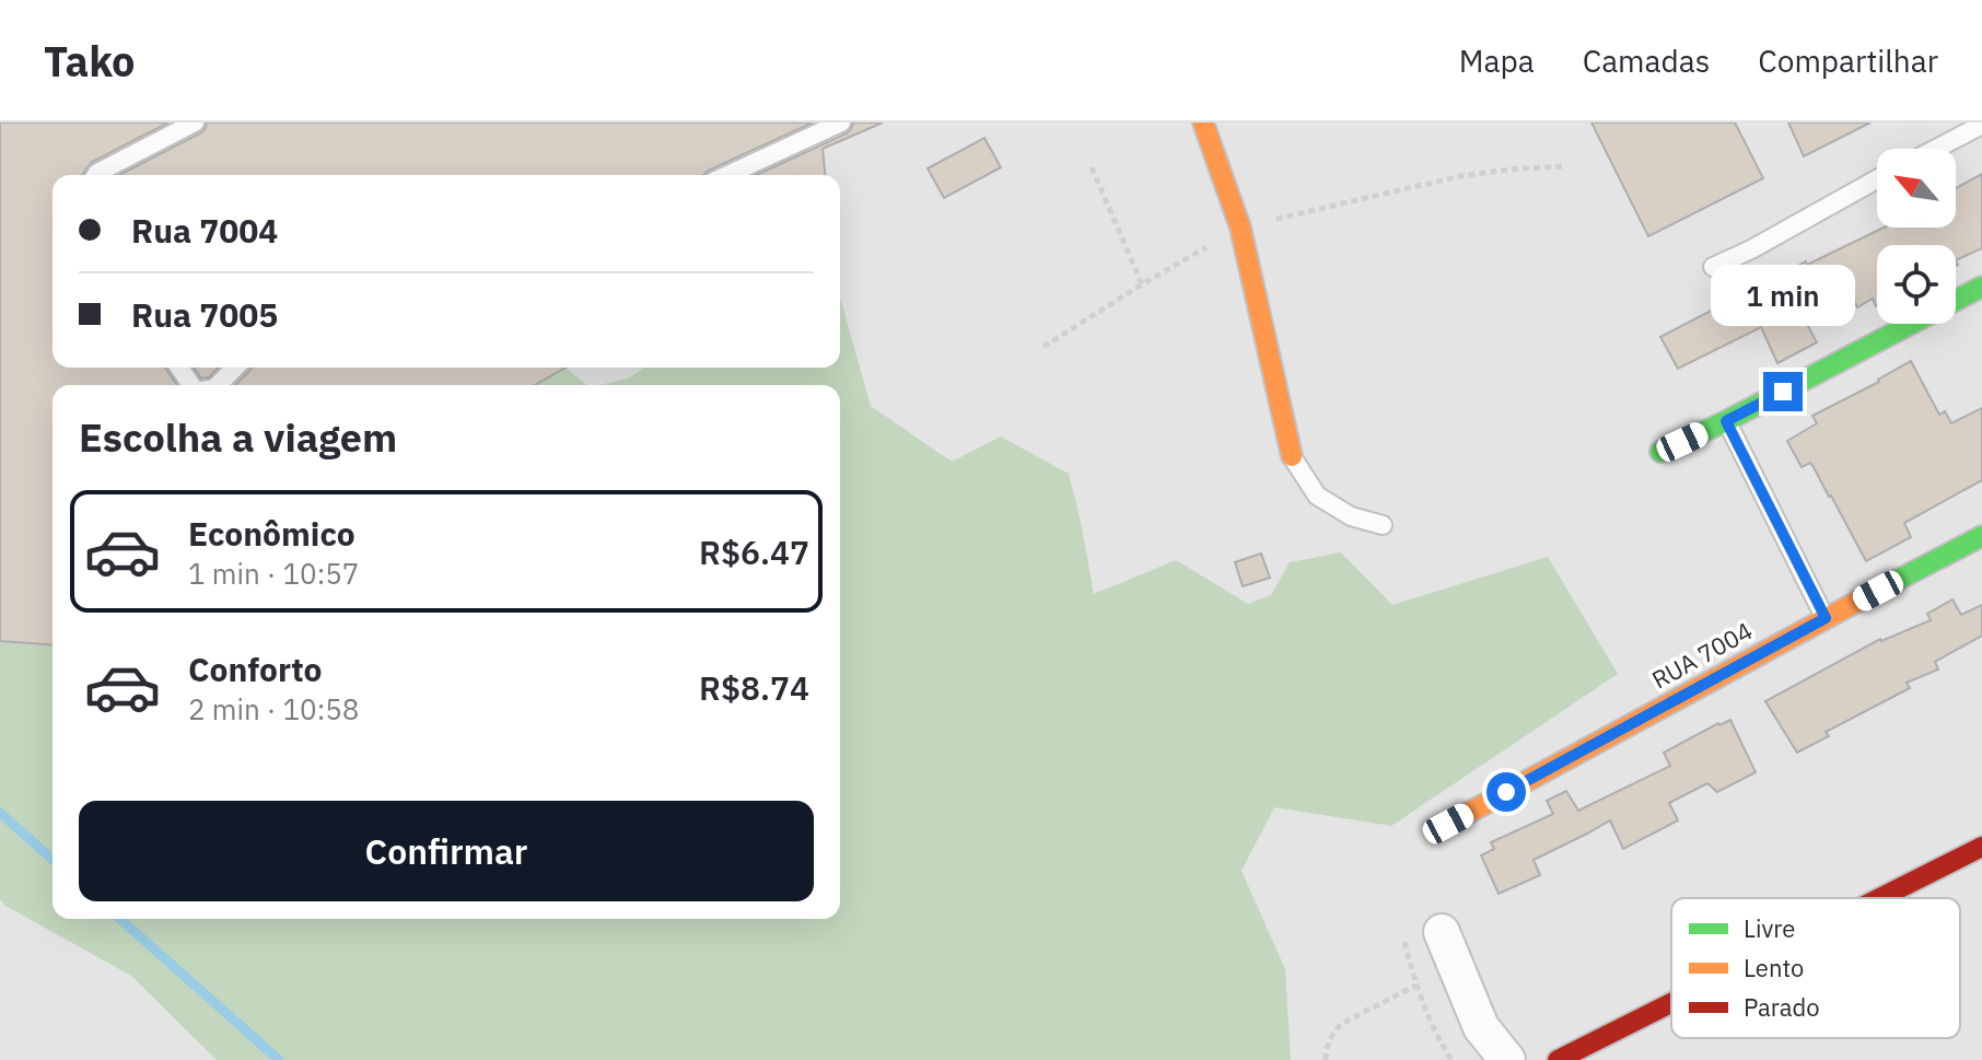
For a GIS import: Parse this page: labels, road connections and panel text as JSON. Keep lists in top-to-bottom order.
{
  "streets": {
    "street": ["RUA 7004"]
  },
  "legend": ["Livre", "Lento", "Parado"],
  "north": "top left",
  "page": {
    "header": "Tako",
    "nav": ["Mapa", "Camadas", "Compartilhar"],
    "banner": ["Rua 7004", "Rua 7005"],
    "bubble": "1 min",
    "heading": "Escolha a viagem",
    "list": [
      {
        "name": "Econômico",
        "note": "1 min · 10:57",
        "value": "R$6.47"
      },
      {
        "name": "Conforto",
        "note": "2 min · 10:58",
        "value": "R$8.74"
      }
    ],
    "buttons": "Confirmar"
  }
}
